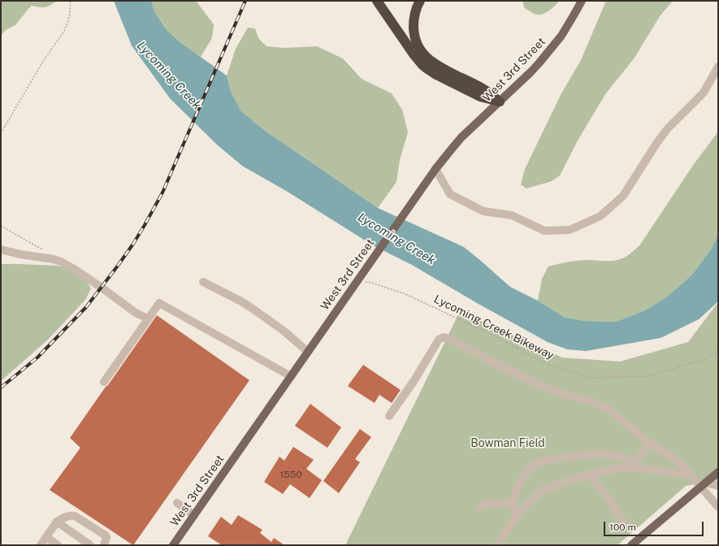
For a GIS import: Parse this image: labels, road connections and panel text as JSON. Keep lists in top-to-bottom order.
{
  "streets": {
    "main road": ["West 3rd Street"],
    "path": ["Lycoming Creek Bikeway"]
  },
  "crossings": [
    ["West 3rd Street", "Lycoming Creek Bikeway"]
  ],
  "water": ["Lycoming Creek"],
  "parks": ["Bowman Field"],
  "house_numbers": ["1550"],
  "scale_bar": "100 m"
}
